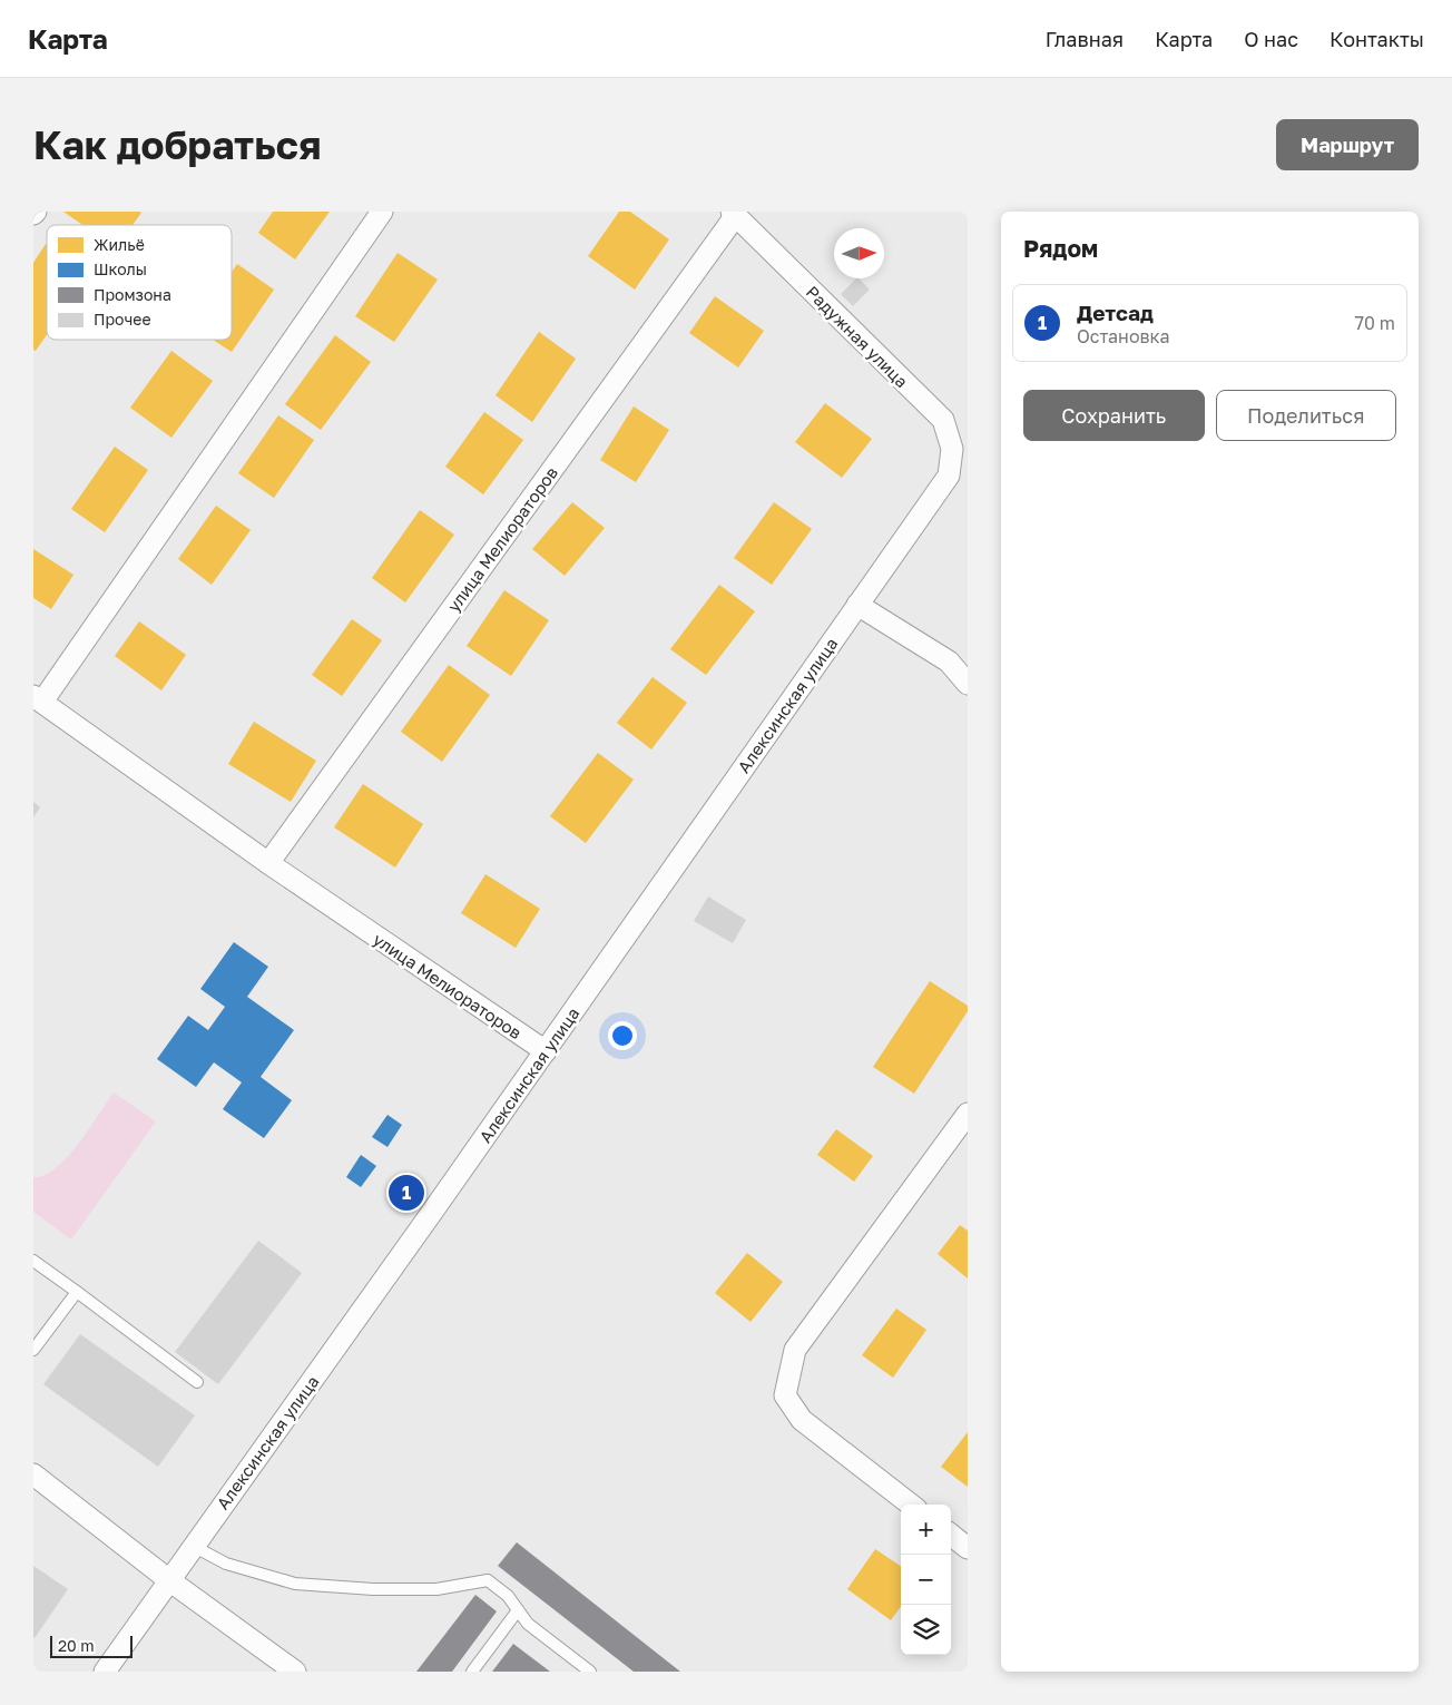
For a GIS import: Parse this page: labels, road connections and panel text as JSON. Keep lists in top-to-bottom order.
{
  "streets": {
    "street": ["Радужная улица", "улица Мелиораторов", "Алексинская улица"]
  },
  "crossings": [
    ["Радужная улица", "улица Мелиораторов"],
    ["Радужная улица", "Алексинская улица"],
    ["улица Мелиораторов", "Алексинская улица"]
  ],
  "legend": [
    "Жильё",
    "Школы",
    "Промзона",
    "Прочее"
  ],
  "scale_bar": "20 m",
  "north": "right",
  "page": {
    "header": "Карта",
    "nav": [
      "Главная",
      "Карта",
      "О нас",
      "Контакты"
    ],
    "buttons": [
      "Маршрут",
      ["Сохранить", "Поделиться"]
    ],
    "title": "Как добраться",
    "heading": "Рядом",
    "list": [
      {
        "mark": "1",
        "name": "Детсад",
        "note": "Остановка",
        "value": "70 m"
      }
    ],
    "pins": "1",
    "map_buttons": ["+", "−"],
    "scale": "20 m"
  }
}
